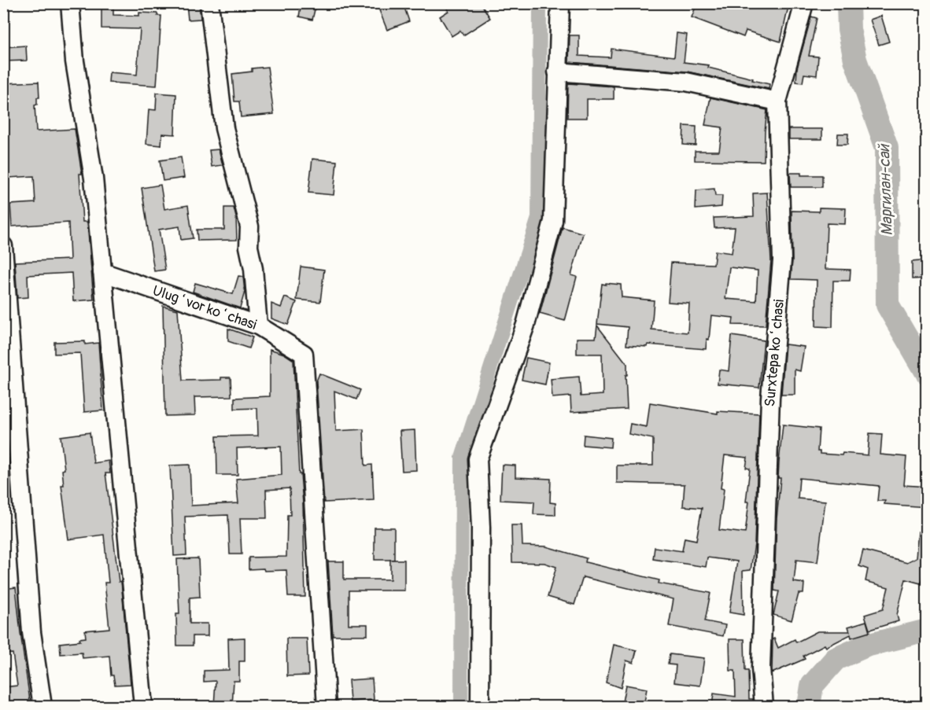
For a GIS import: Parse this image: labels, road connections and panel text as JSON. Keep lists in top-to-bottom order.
{
  "streets": {
    "street": ["Ulugʻvor koʻchasi", "Surxtepa koʻchasi"]
  },
  "water": ["Маргилан-сай"]
}
